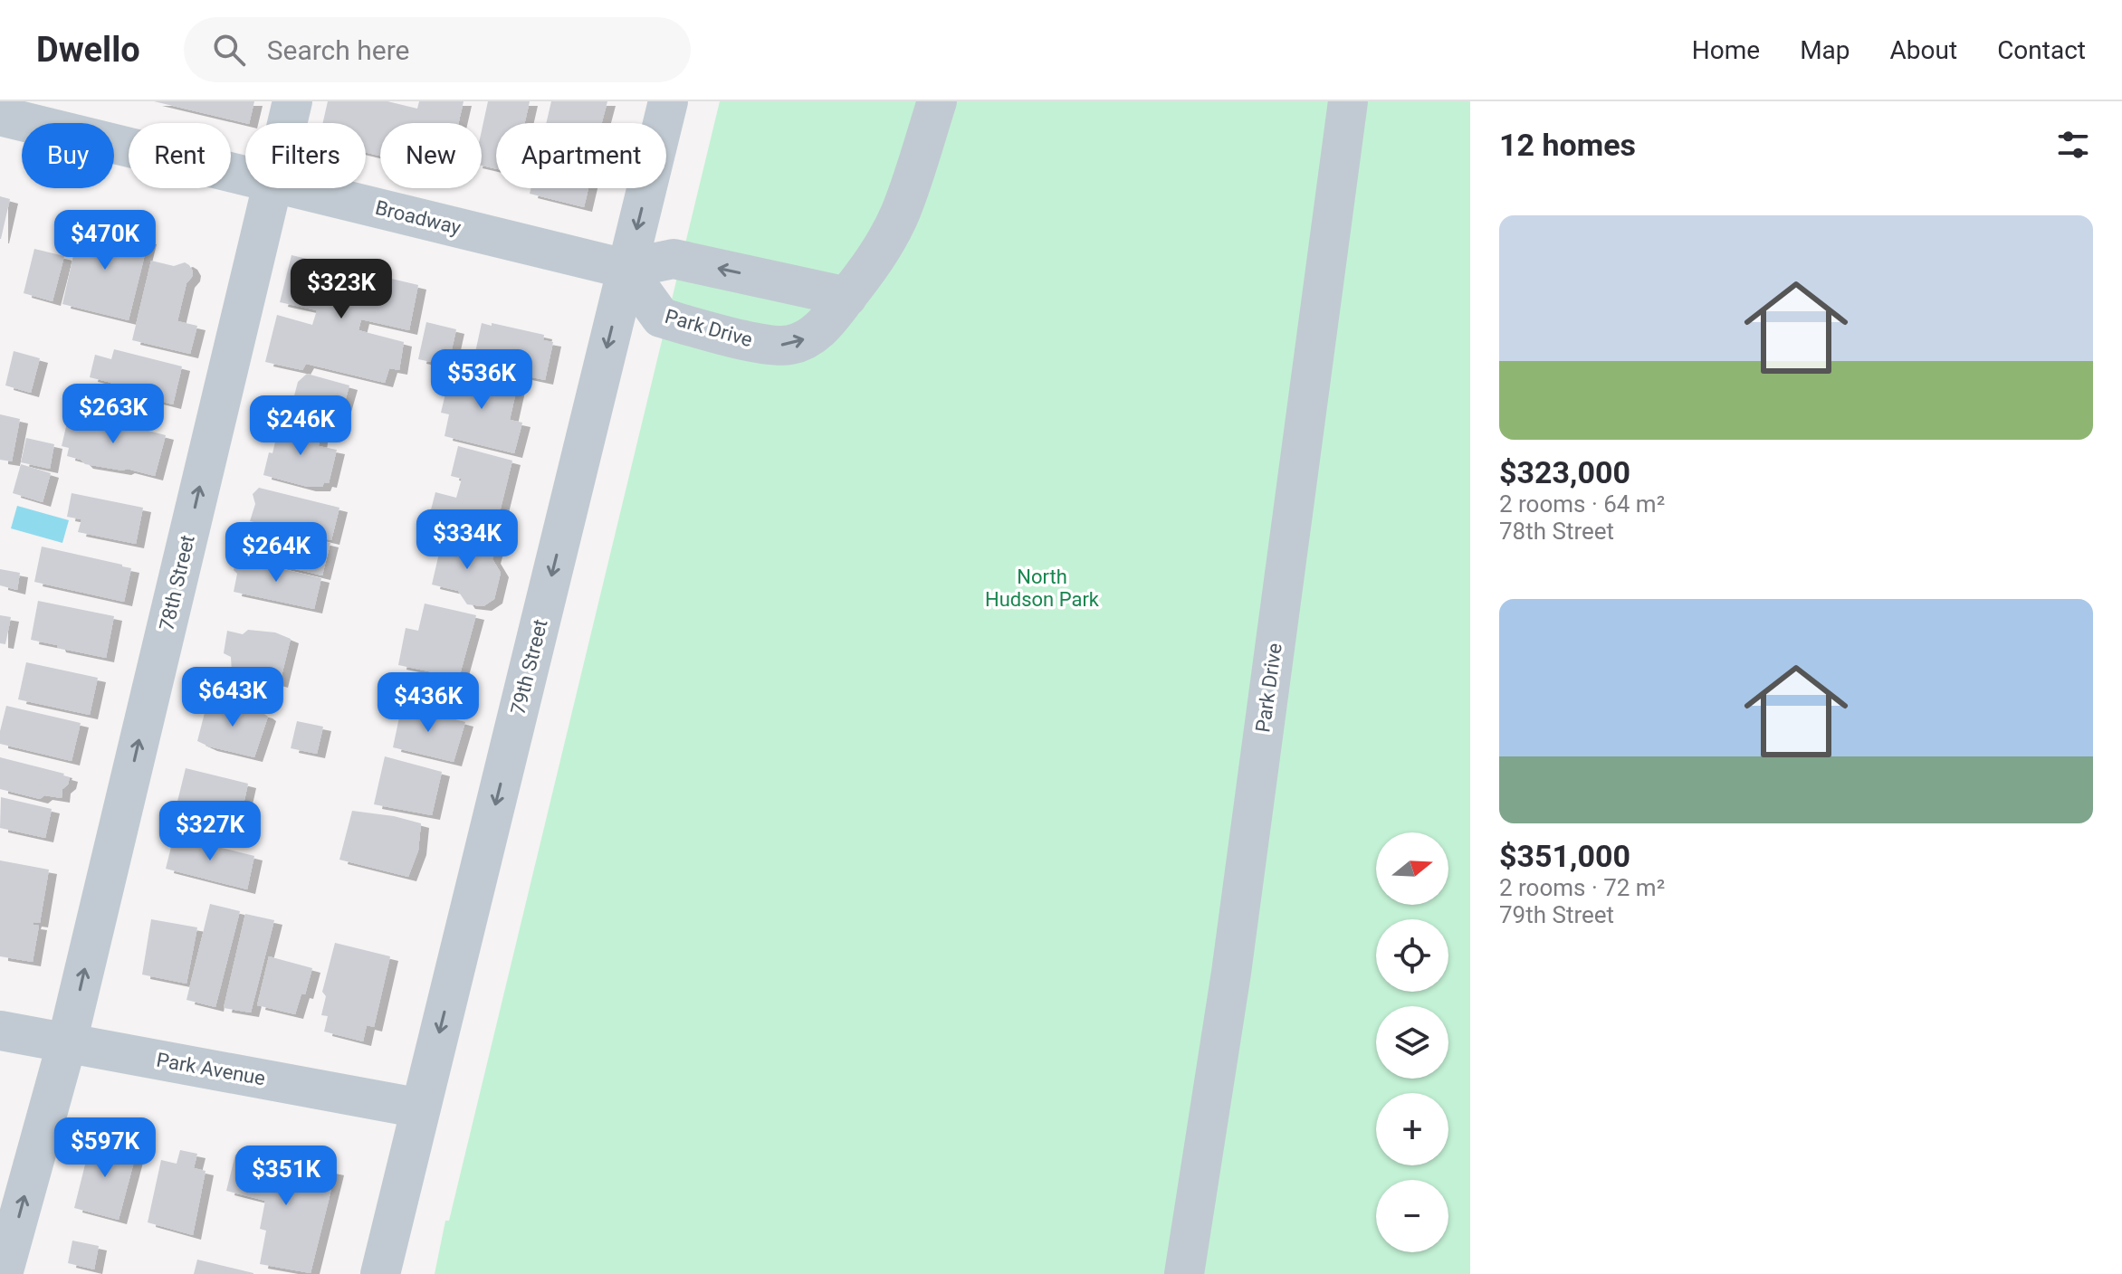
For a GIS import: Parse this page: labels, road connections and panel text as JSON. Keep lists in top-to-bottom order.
{
  "streets": {
    "street": [
      "Broadway",
      "Park Drive",
      "78th Street",
      "79th Street",
      "Park Avenue"
    ]
  },
  "crossings": [
    ["Broadway", "Park Drive"],
    ["Broadway", "79th Street"],
    ["Park Drive", "79th Street"],
    ["78th Street", "Park Avenue"],
    ["79th Street", "Park Avenue"]
  ],
  "one_way": ["78th Street", "79th Street"],
  "parks": ["North Hudson Park"],
  "north": "right",
  "page": {
    "header": "Dwello",
    "search": "Search here",
    "nav": [
      "Home",
      "Map",
      "About",
      "Contact"
    ],
    "heading": "12 homes",
    "chip": [
      "Buy",
      "Rent",
      "Filters",
      "New",
      "Apartment"
    ],
    "list": [
      {
        "name": "$323,000",
        "note": "2 rooms · 64 m² · 78th Street"
      },
      {
        "name": "$351,000",
        "note": "2 rooms · 72 m² · 79th Street"
      }
    ],
    "price": [
      "$470K",
      "$323K",
      "$536K",
      "$263K",
      "$246K",
      "$334K",
      "$264K",
      "$643K",
      "$436K",
      "$327K",
      "$597K",
      "$351K"
    ],
    "map_buttons": ["+", "−"]
  }
}
